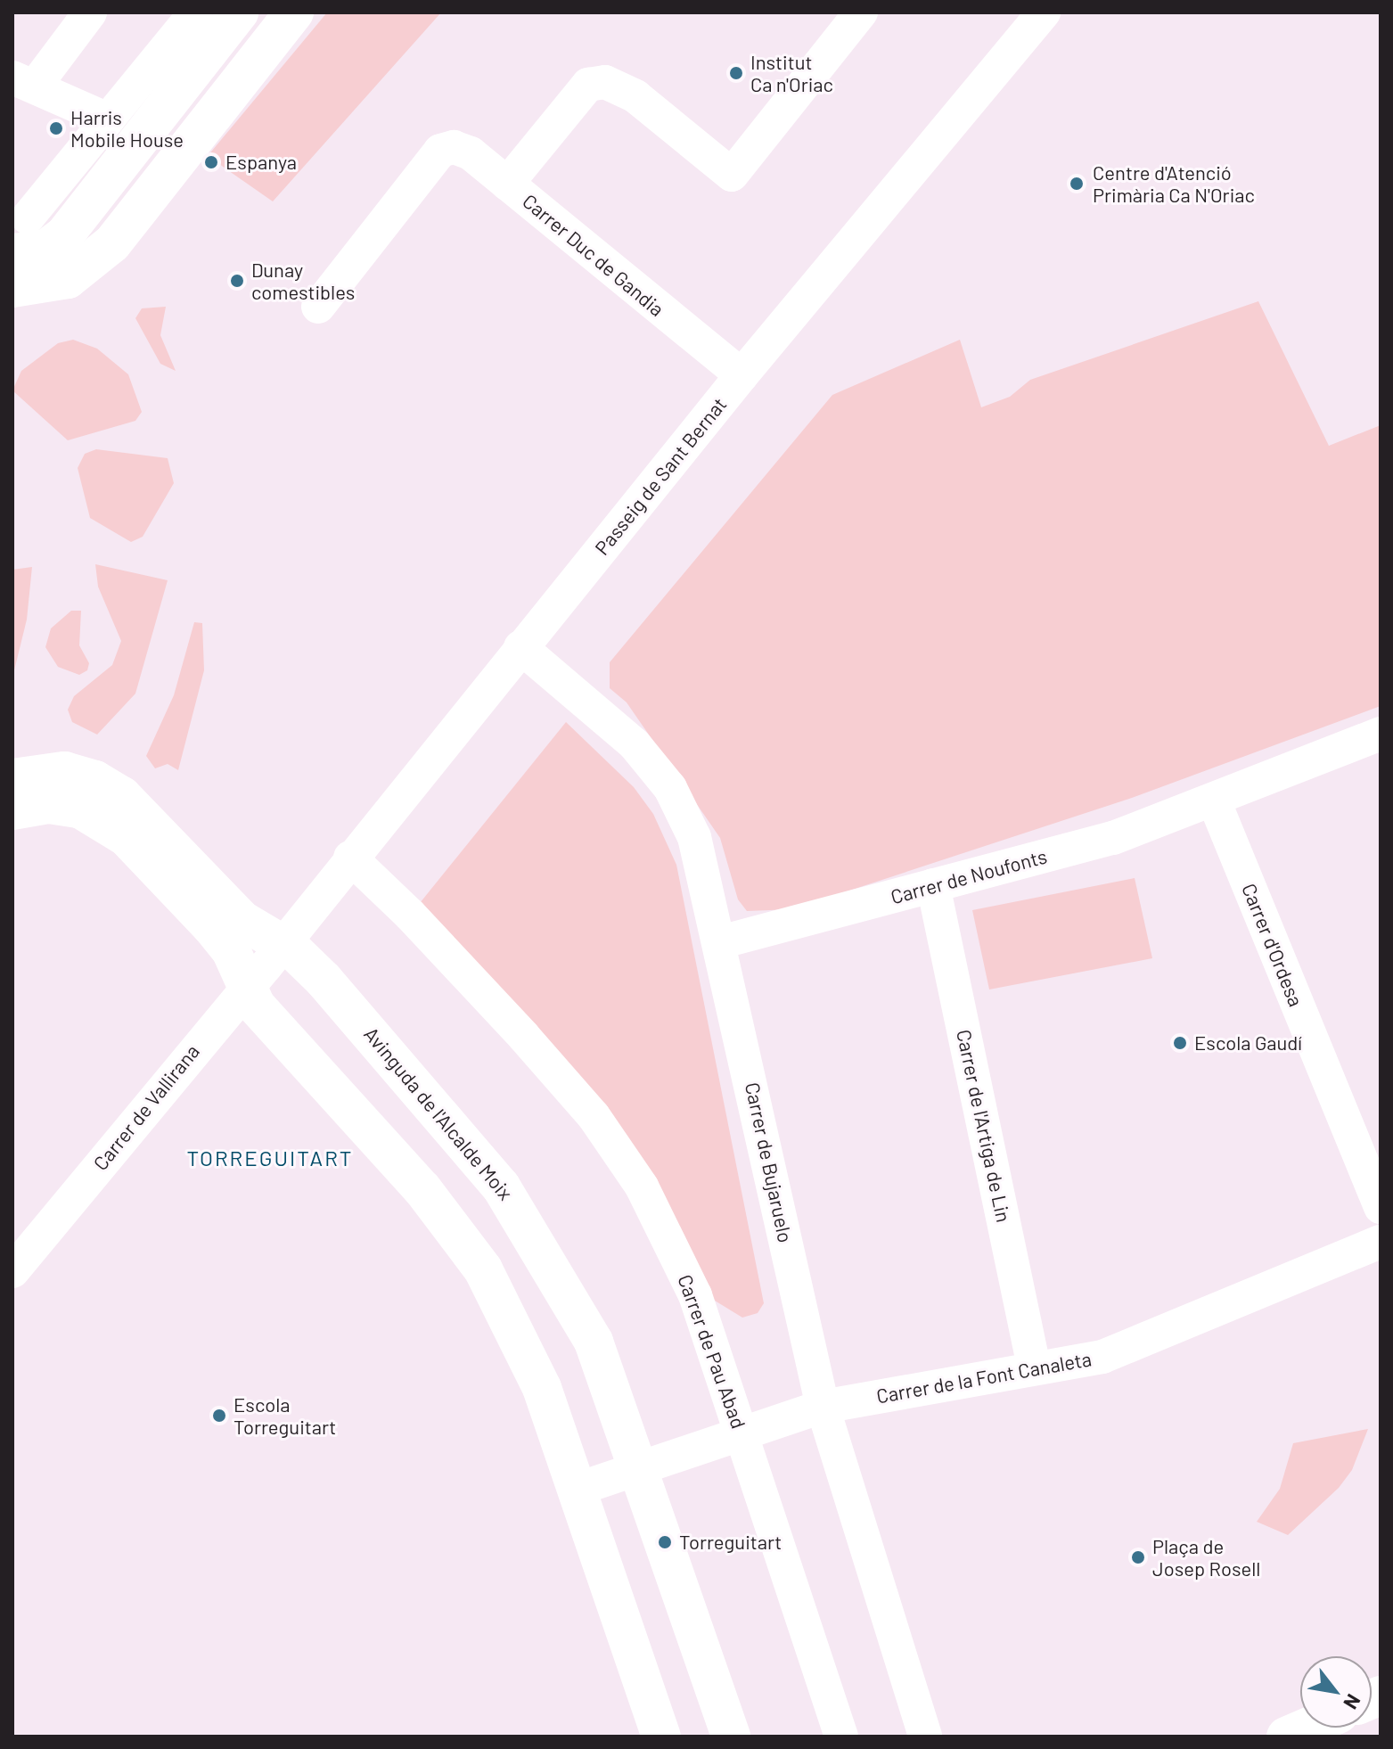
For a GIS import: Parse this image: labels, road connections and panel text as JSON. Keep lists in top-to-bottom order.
{
  "streets": {
    "main road": ["Avinguda de l'Alcalde Moix"],
    "street": [
      "Carrer Duc de Gandia",
      "Passeig de Sant Bernat",
      "Carrer de Noufonts",
      "Carrer d'Ordesa",
      "Carrer de Vallirana",
      "Carrer de l'Artiga de Lin",
      "Carrer de Bujaruelo",
      "Carrer de Pau Abad",
      "Carrer de la Font Canaleta"
    ]
  },
  "crossings": [
    ["Carrer Duc de Gandia", "Passeig de Sant Bernat"],
    ["Passeig de Sant Bernat", "Carrer de Vallirana"],
    ["Passeig de Sant Bernat", "Avinguda de l'Alcalde Moix"],
    ["Passeig de Sant Bernat", "Carrer de Bujaruelo"],
    ["Passeig de Sant Bernat", "Carrer de Pau Abad"],
    ["Carrer de Noufonts", "Carrer d'Ordesa"],
    ["Carrer de Noufonts", "Carrer de l'Artiga de Lin"],
    ["Carrer de Noufonts", "Carrer de Bujaruelo"],
    ["Carrer de Vallirana", "Avinguda de l'Alcalde Moix"],
    ["Avinguda de l'Alcalde Moix", "Carrer de la Font Canaleta"],
    ["Carrer de l'Artiga de Lin", "Carrer de la Font Canaleta"],
    ["Carrer de Bujaruelo", "Carrer de la Font Canaleta"],
    ["Carrer de Pau Abad", "Carrer de la Font Canaleta"]
  ],
  "districts": ["TORREGUITART"],
  "places": [
    "Institut Ca n'Oriac",
    "Harris Mobile House",
    "Espanya",
    "Centre d'Atenció Primària Ca N'Oriac",
    "Dunay comestibles",
    "Escola Gaudí",
    "Escola Torreguitart",
    "Torreguitart",
    "Plaça de Josep Rosell"
  ],
  "north": "bottom right"
}
